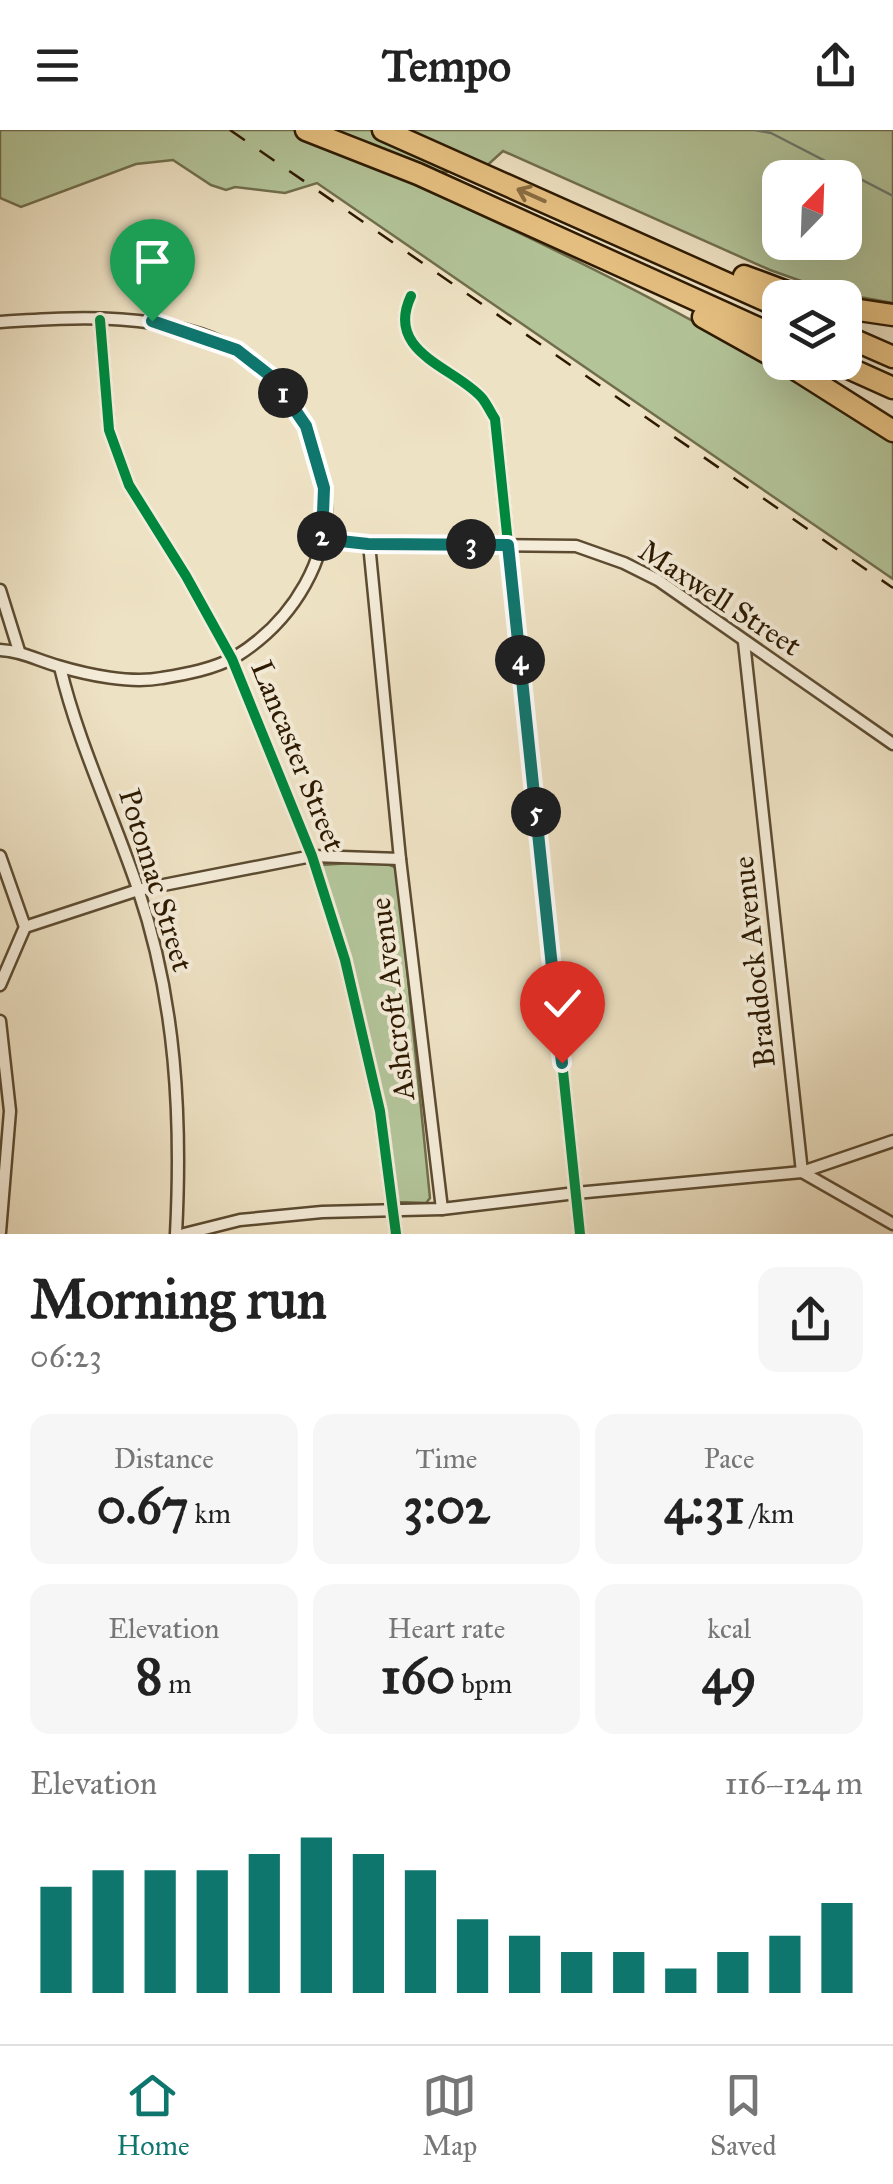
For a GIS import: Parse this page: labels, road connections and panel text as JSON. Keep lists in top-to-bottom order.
{
  "streets": {
    "street": [
      "Maxwell Street",
      "Lancaster Street",
      "Potomac Street",
      "Braddock Avenue",
      "Ashcroft Avenue"
    ]
  },
  "crossings": [
    ["Maxwell Street", "Braddock Avenue"],
    ["Maxwell Street", "Ashcroft Avenue"]
  ],
  "north": "top right",
  "page": {
    "header": "Tempo",
    "pins": [
      "1",
      "2",
      "3",
      "4",
      "5"
    ],
    "heading": ["Morning run", "06:23"],
    "stats": [
      ["Distance", "0.67 km"],
      ["Time", "3:02"],
      ["Pace", "4:31 /km"],
      ["Elevation", "8 m"],
      ["Heart rate", "160 bpm"],
      ["kcal", "49"]
    ],
    "chart": ["Elevation", "116–124 m"],
    "tabs": ["Home", "Map", "Saved"]
  }
}
